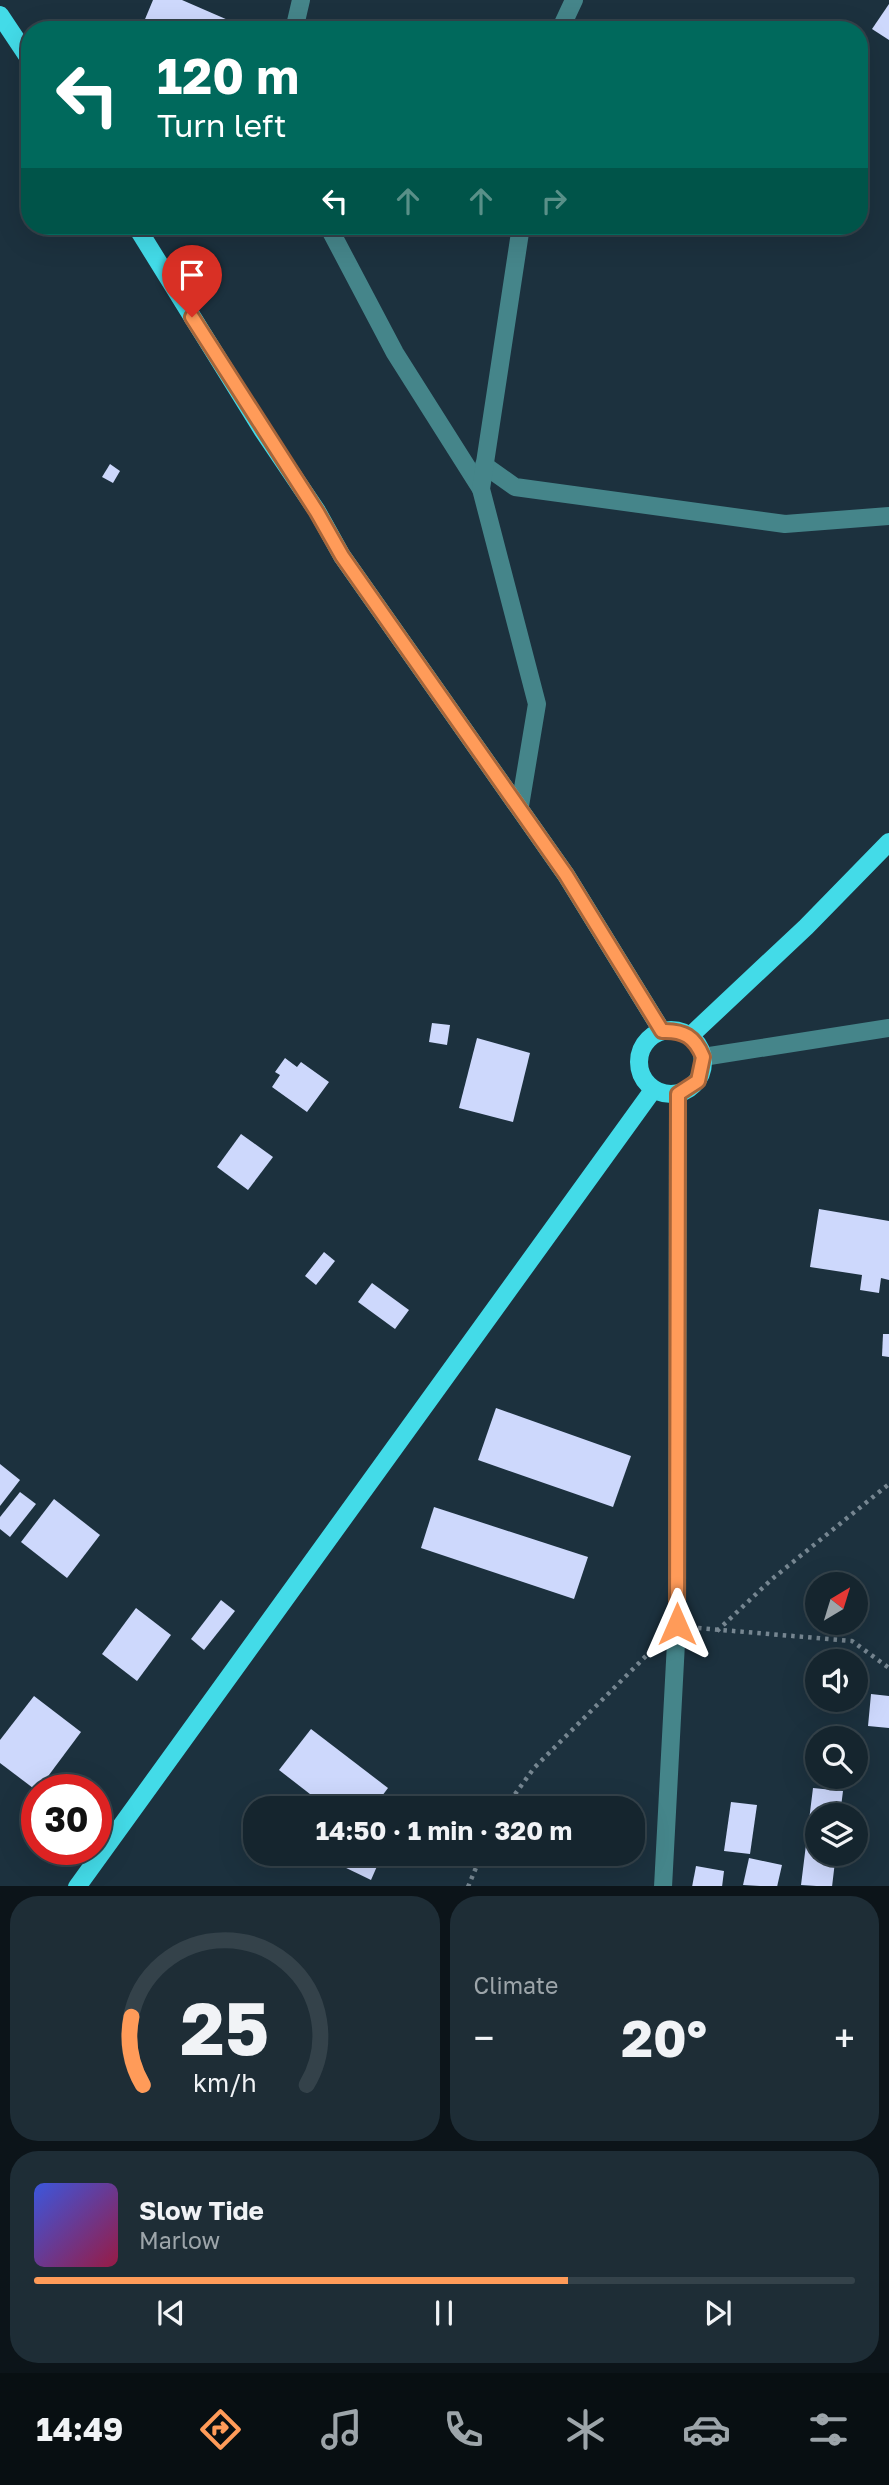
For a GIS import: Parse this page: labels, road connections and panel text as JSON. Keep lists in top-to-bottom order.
{
  "north": "top right",
  "page": {
    "turn": ["120 m", "Turn left"],
    "limit": "30",
    "trip": "14:50 · 1 min · 320 m",
    "tile": "Climate",
    "heat": ["−", "20°", "+"],
    "song": ["Slow Tide", "Marlow"],
    "tabs": "14:49",
    "gauge": ["25", "km/h"]
  }
}
